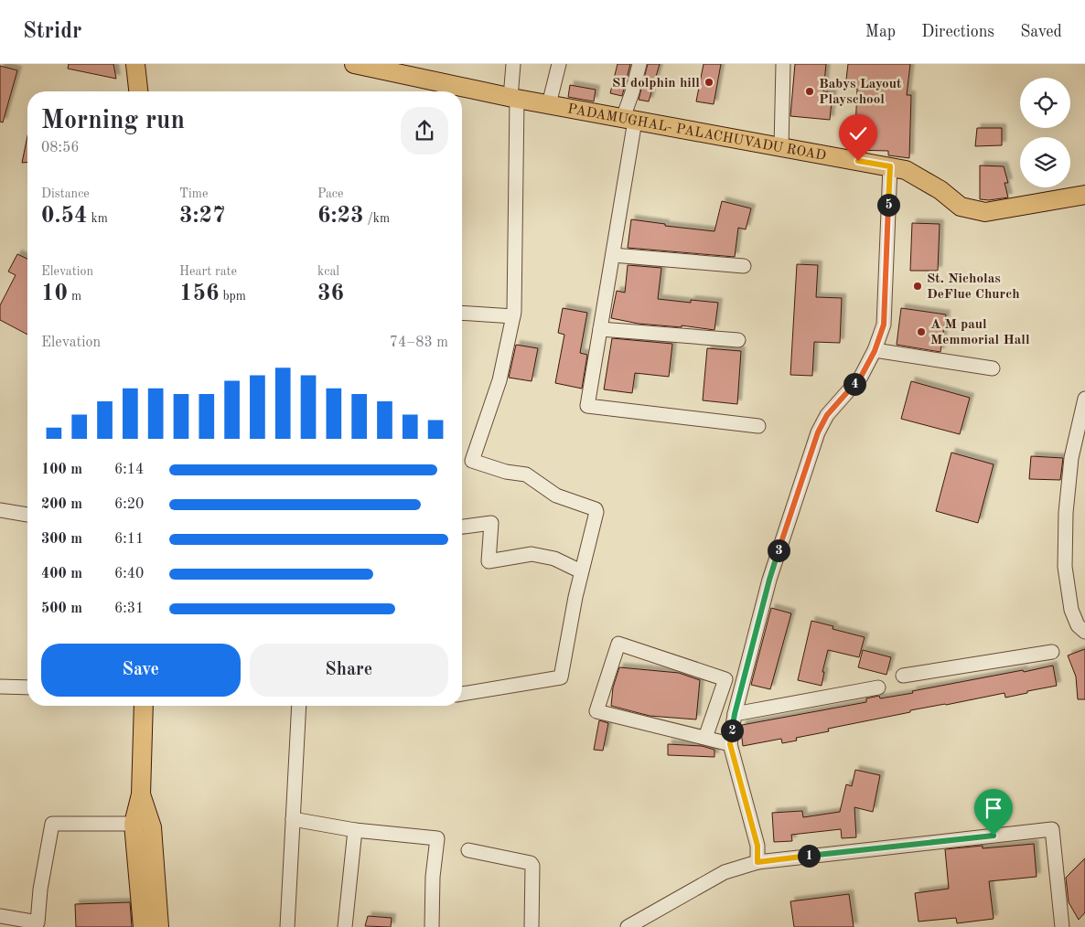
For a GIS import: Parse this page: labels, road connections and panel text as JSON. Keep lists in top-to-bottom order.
{
  "streets": {
    "main road": ["PADAMUGHAL- PALACHUVADU ROAD"]
  },
  "places": [
    "SI dolphin hill",
    "Babys Layout Playschool",
    "St. Nicholas DeFlue Church",
    "A M paul Memmorial Hall"
  ],
  "page": {
    "header": "Stridr",
    "nav": ["Map", "Directions", "Saved"],
    "heading": ["Morning run", "08:56"],
    "stats": [
      ["Distance", "0.54 km"],
      ["Time", "3:27"],
      ["Pace", "6:23 /km"],
      ["Elevation", "10 m"],
      ["Heart rate", "156 bpm"],
      ["kcal", "36"]
    ],
    "pins": [
      "5",
      "4",
      "3",
      "2",
      "1"
    ],
    "chart": ["Elevation", "74–83 m"],
    "list": [
      {
        "name": "100 m",
        "note": "6:14"
      },
      {
        "name": "200 m",
        "note": "6:20"
      },
      {
        "name": "300 m",
        "note": "6:11"
      },
      {
        "name": "400 m",
        "note": "6:40"
      },
      {
        "name": "500 m",
        "note": "6:31"
      }
    ],
    "buttons": ["Save", "Share"]
  }
}
